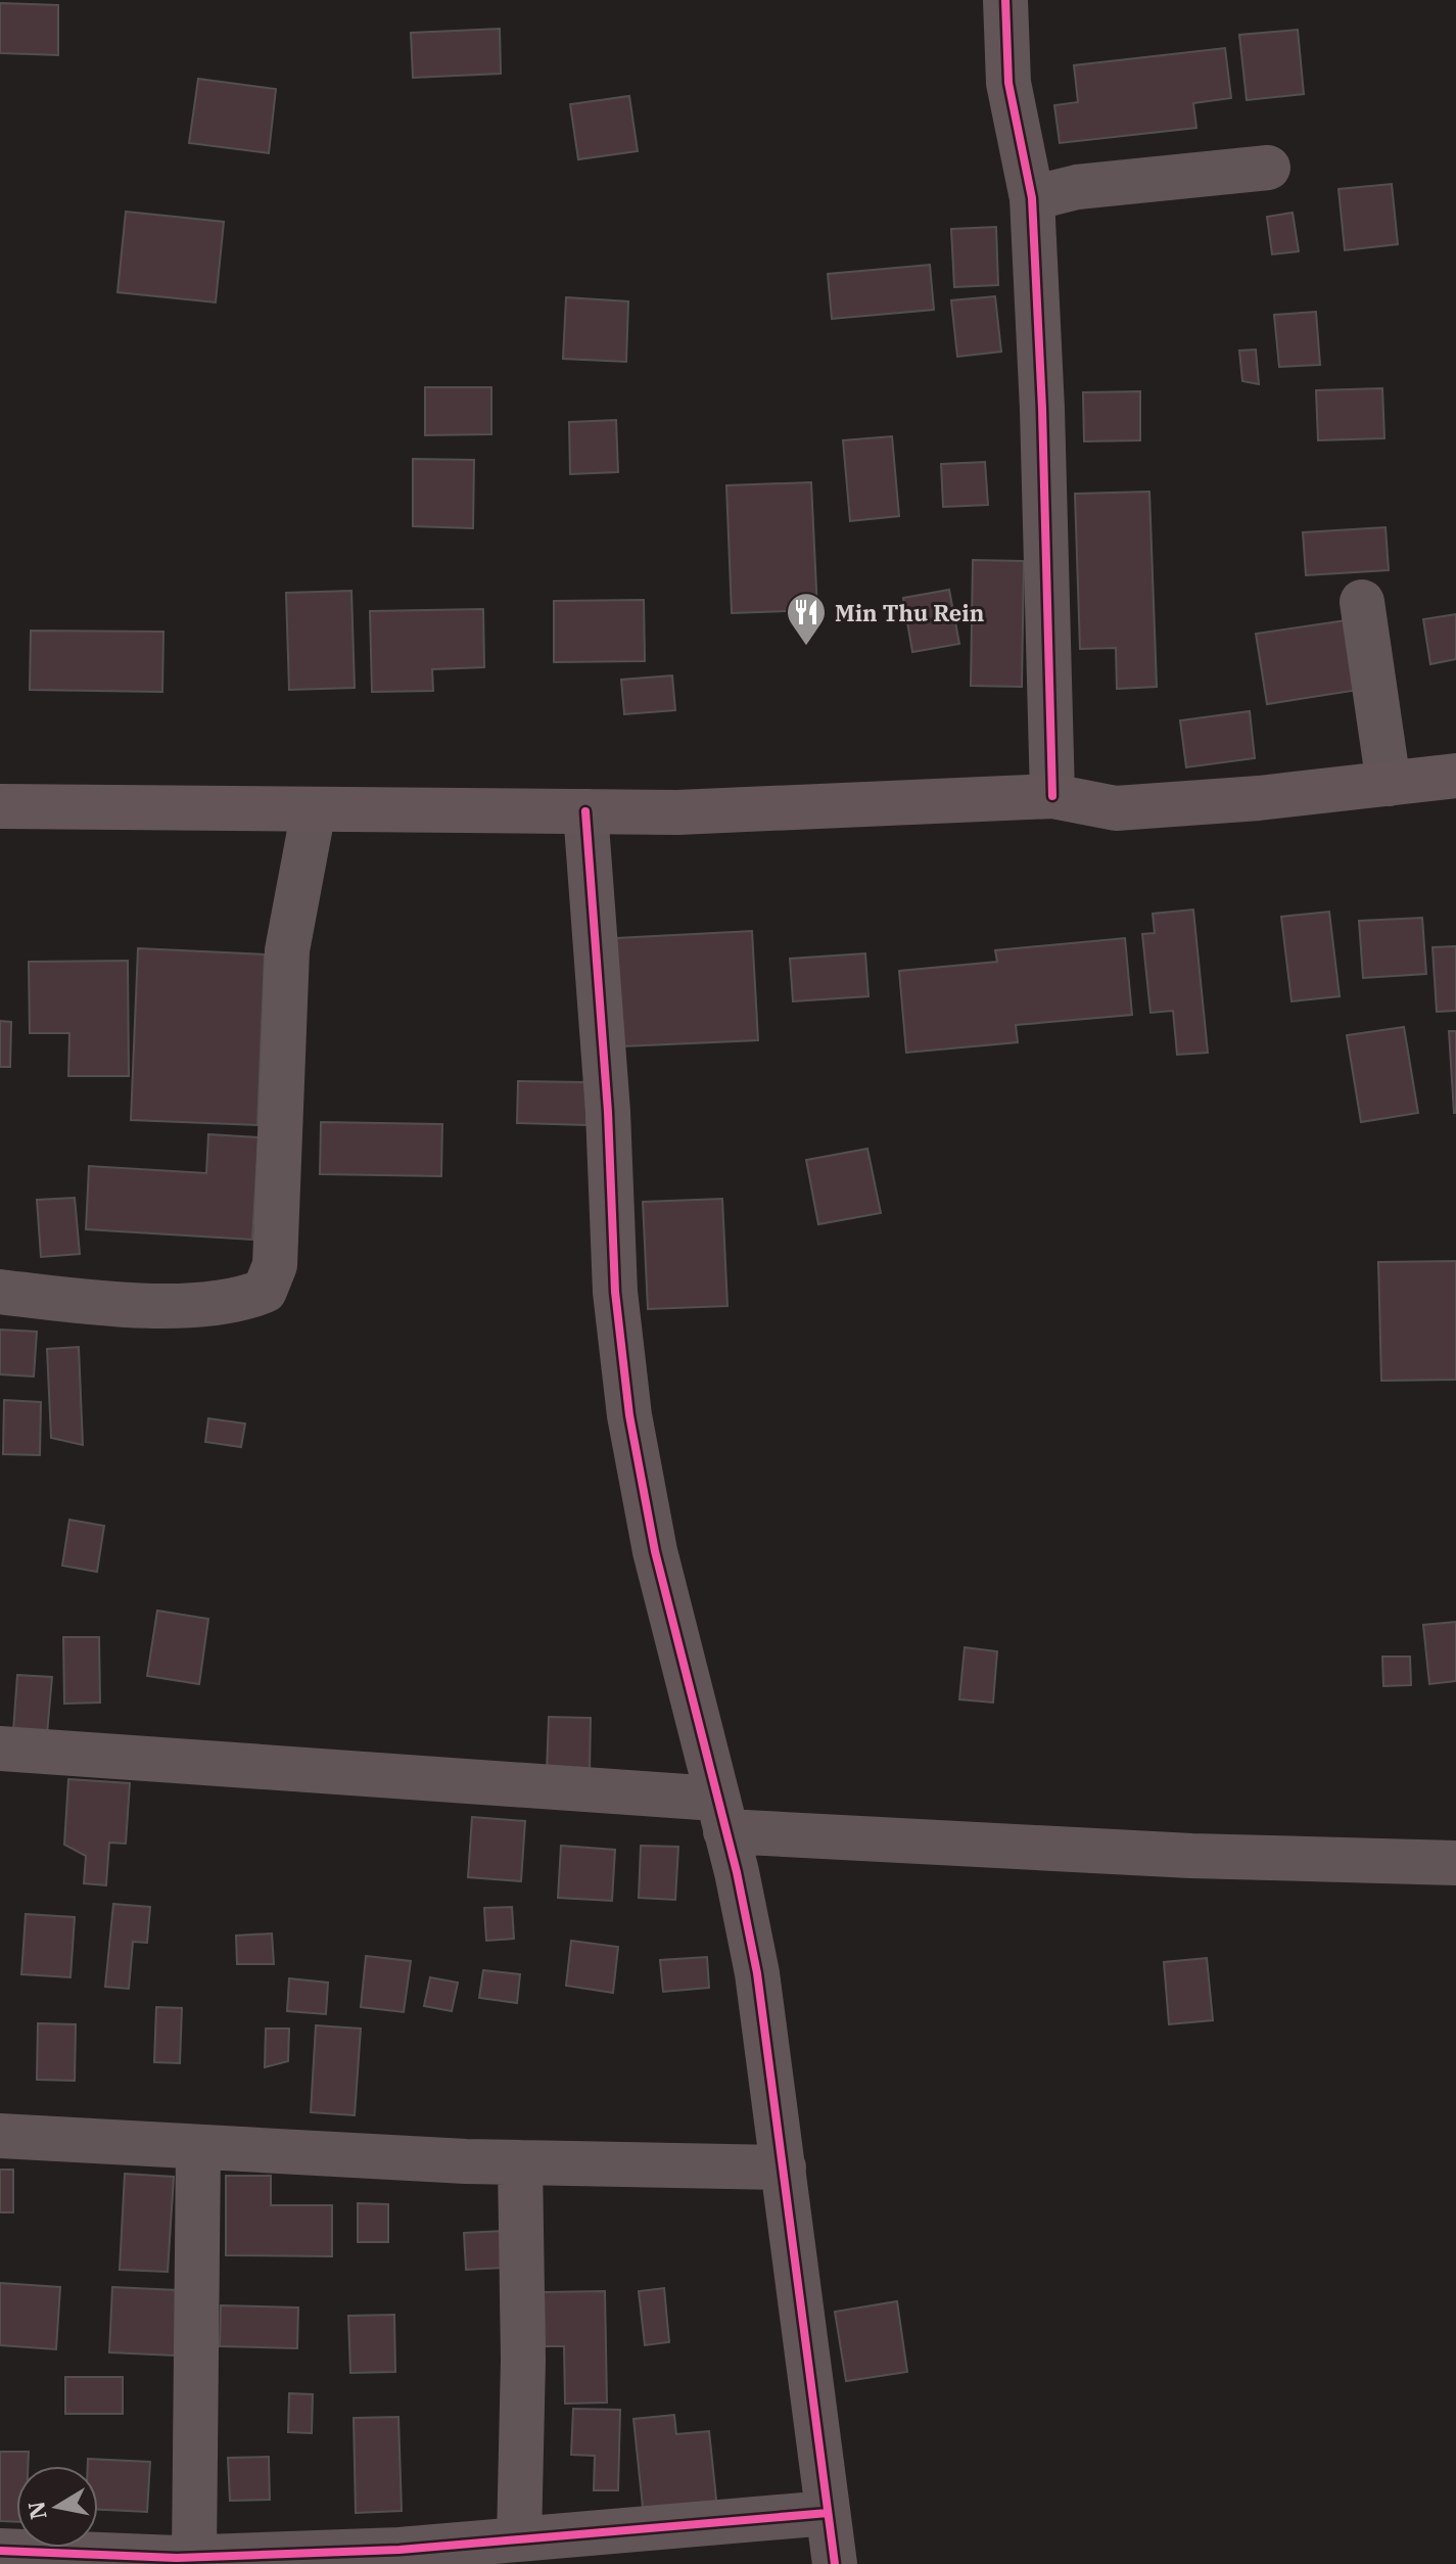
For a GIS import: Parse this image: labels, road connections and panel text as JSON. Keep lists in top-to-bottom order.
{
  "places": {
    "restaurant": ["Min Thu Rein"]
  },
  "north": "left"
}
